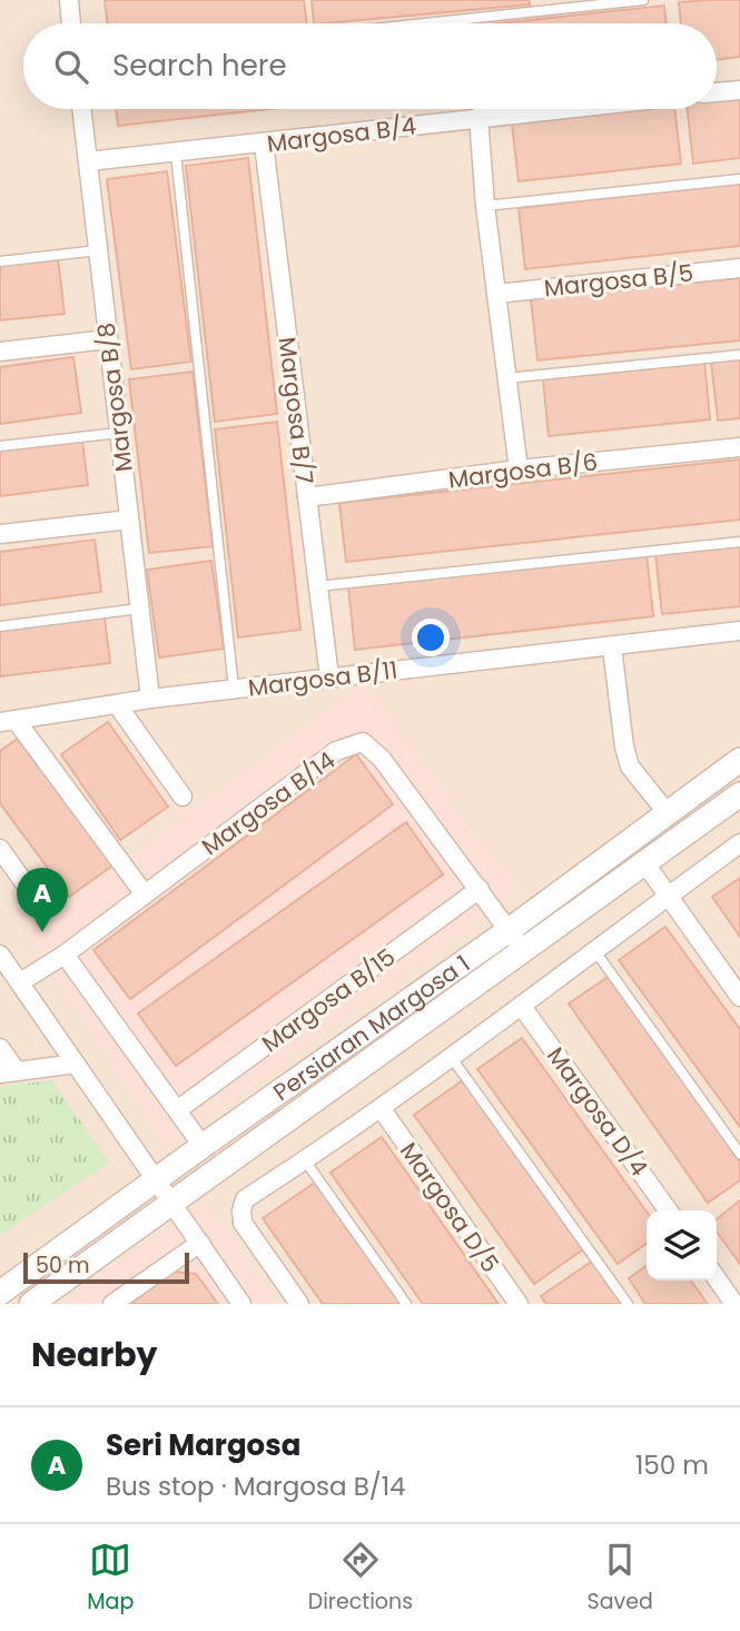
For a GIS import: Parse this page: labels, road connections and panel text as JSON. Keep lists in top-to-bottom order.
{
  "streets": {
    "street": [
      "Margosa B/4",
      "Margosa B/5",
      "Margosa B/8",
      "Margosa B/7",
      "Margosa B/6",
      "Margosa B/11",
      "Margosa B/14",
      "Margosa B/15",
      "Persiaran Margosa 1",
      "Margosa D/4",
      "Margosa D/5"
    ]
  },
  "crossings": [
    ["Margosa B/4", "Margosa B/8"],
    ["Margosa B/4", "Margosa B/7"],
    ["Margosa B/8", "Margosa B/11"],
    ["Margosa B/7", "Margosa B/6"],
    ["Margosa B/7", "Margosa B/11"],
    ["Margosa B/14", "Margosa B/15"],
    ["Margosa B/14", "Persiaran Margosa 1"]
  ],
  "scale_bar": "50 m",
  "page": {
    "search": "Search here",
    "pins": "A",
    "scale": "50 m",
    "heading": "Nearby",
    "list": [
      {
        "mark": "A",
        "name": "Seri Margosa",
        "note": "Bus stop · Margosa B/14",
        "value": "150 m"
      }
    ],
    "nav": ["Map", "Directions", "Saved"]
  }
}
